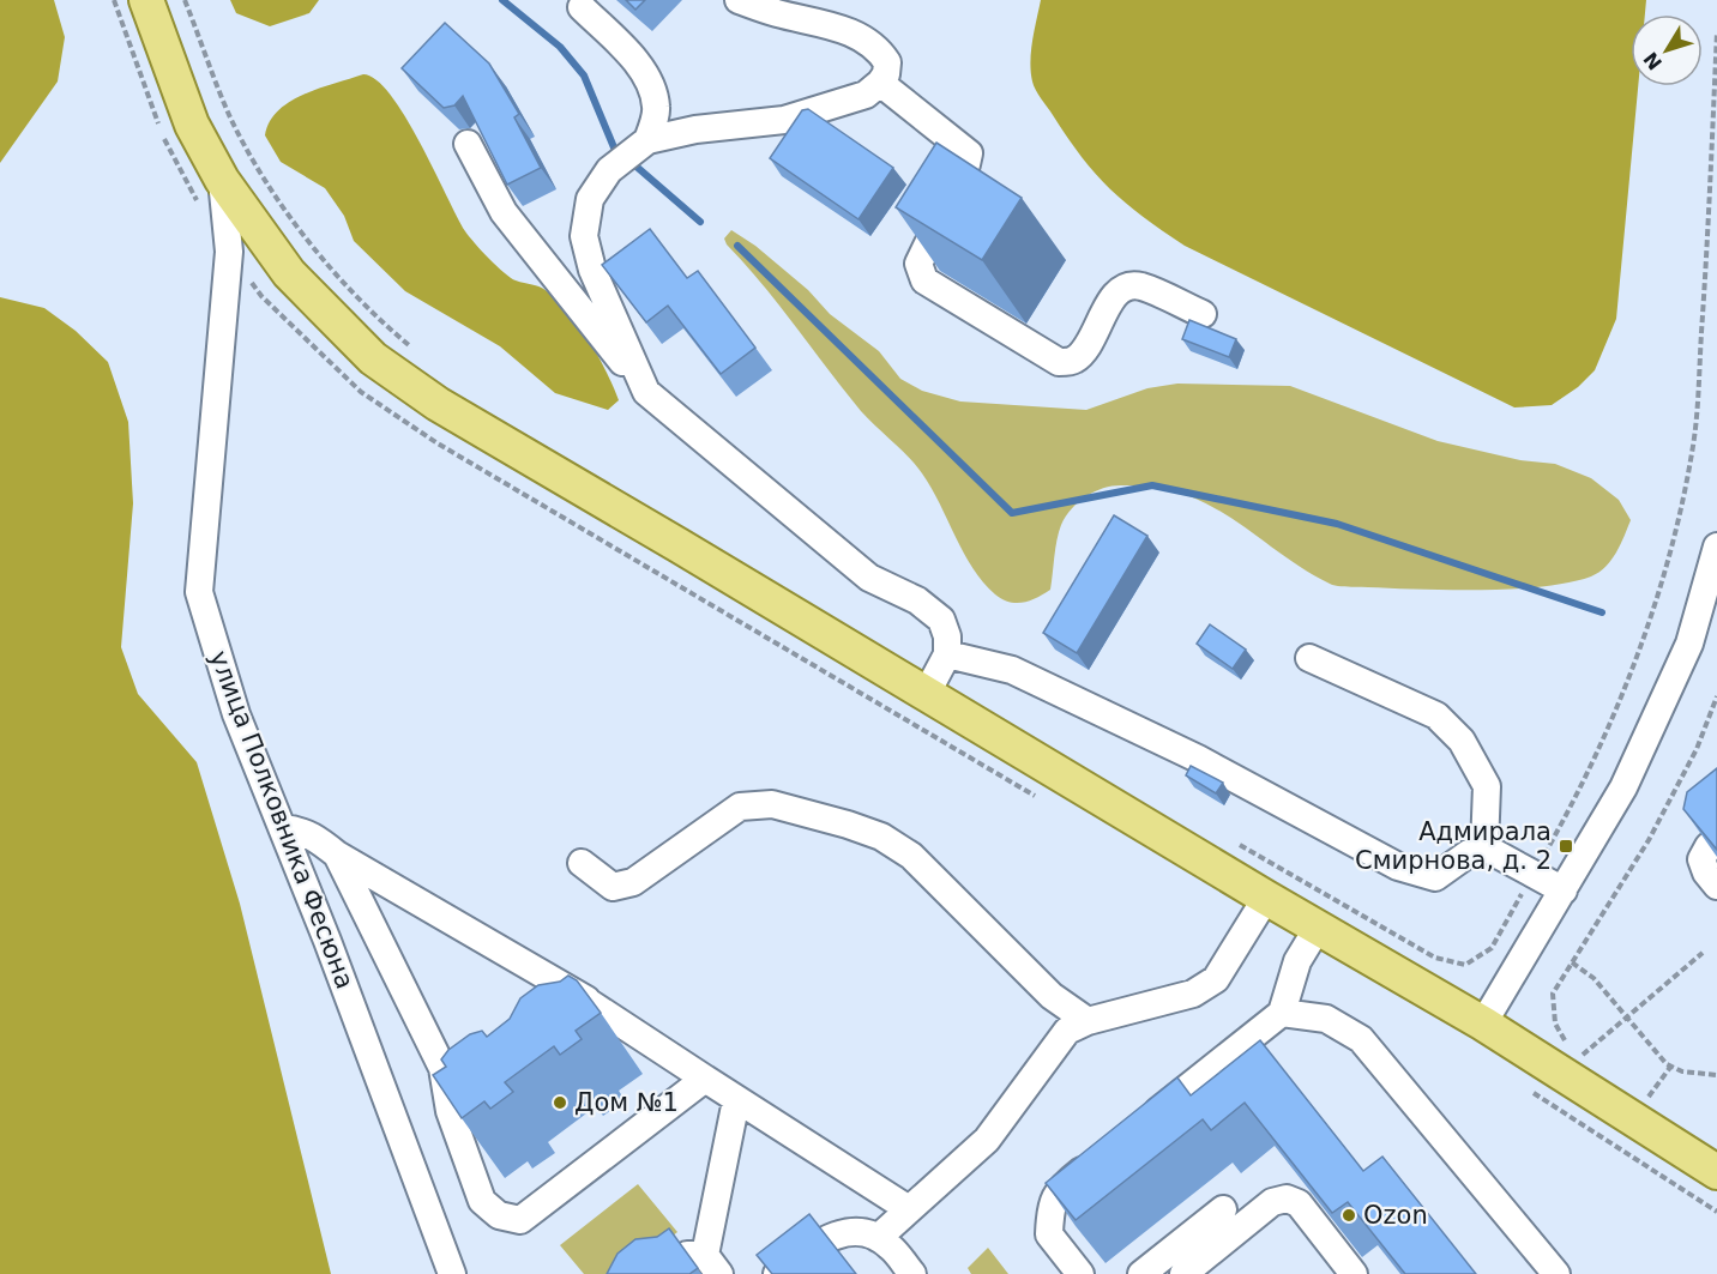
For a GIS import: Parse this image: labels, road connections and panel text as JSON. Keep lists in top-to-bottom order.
{
  "streets": {
    "street": ["улица Полковника Фесюна"]
  },
  "places": {
    "transit": ["Адмирала Смирнова, д. 2"],
    "other": ["Дом №1", "Ozon"]
  },
  "north": "bottom left"
}
